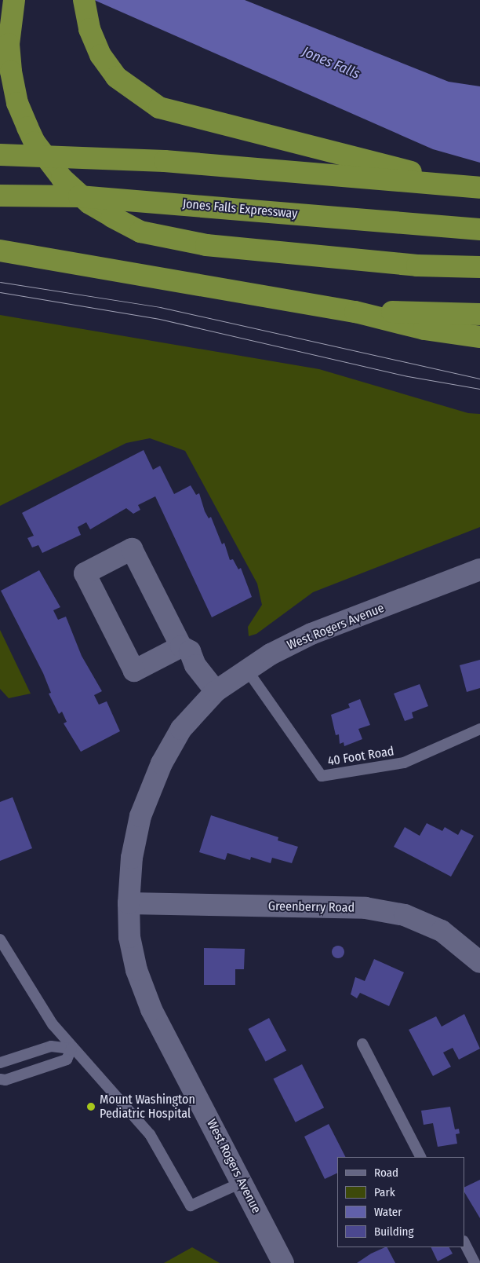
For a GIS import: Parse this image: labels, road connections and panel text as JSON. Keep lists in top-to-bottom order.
{
  "streets": {
    "highway": ["Jones Falls Expressway"],
    "street": ["West Rogers Avenue", "Greenberry Road"],
    "lane": ["40 Foot Road"]
  },
  "crossings": [
    ["West Rogers Avenue", "40 Foot Road"],
    ["West Rogers Avenue", "Greenberry Road"]
  ],
  "water": ["Jones Falls"],
  "places": ["Mount Washington Pediatric Hospital"],
  "legend": [
    "Road",
    "Park",
    "Water",
    "Building"
  ]
}
